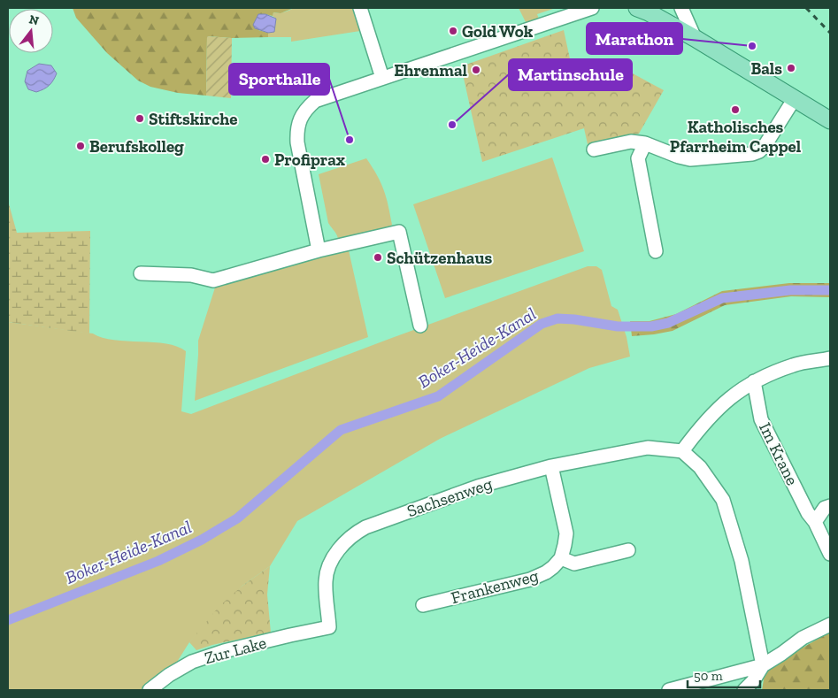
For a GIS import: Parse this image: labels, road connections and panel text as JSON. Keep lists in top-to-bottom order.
{
  "streets": {
    "street": [
      "Im Krane",
      "Sachsenweg",
      "Frankenweg",
      "Zur Lake"
    ]
  },
  "crossings": [
    ["Sachsenweg", "Zur Lake"]
  ],
  "water": ["Boker-Heide-Kanal"],
  "places": [
    "Gold Wok",
    "Marathon",
    "Bals",
    "Ehrenmal",
    "Katholisches Pfarrheim Cappel",
    "Stiftskirche",
    "Martinschule",
    "Sporthalle",
    "Berufskolleg",
    "Profiprax",
    "Schützenhaus"
  ],
  "scale_bar": "50 m",
  "north": "top"
}
